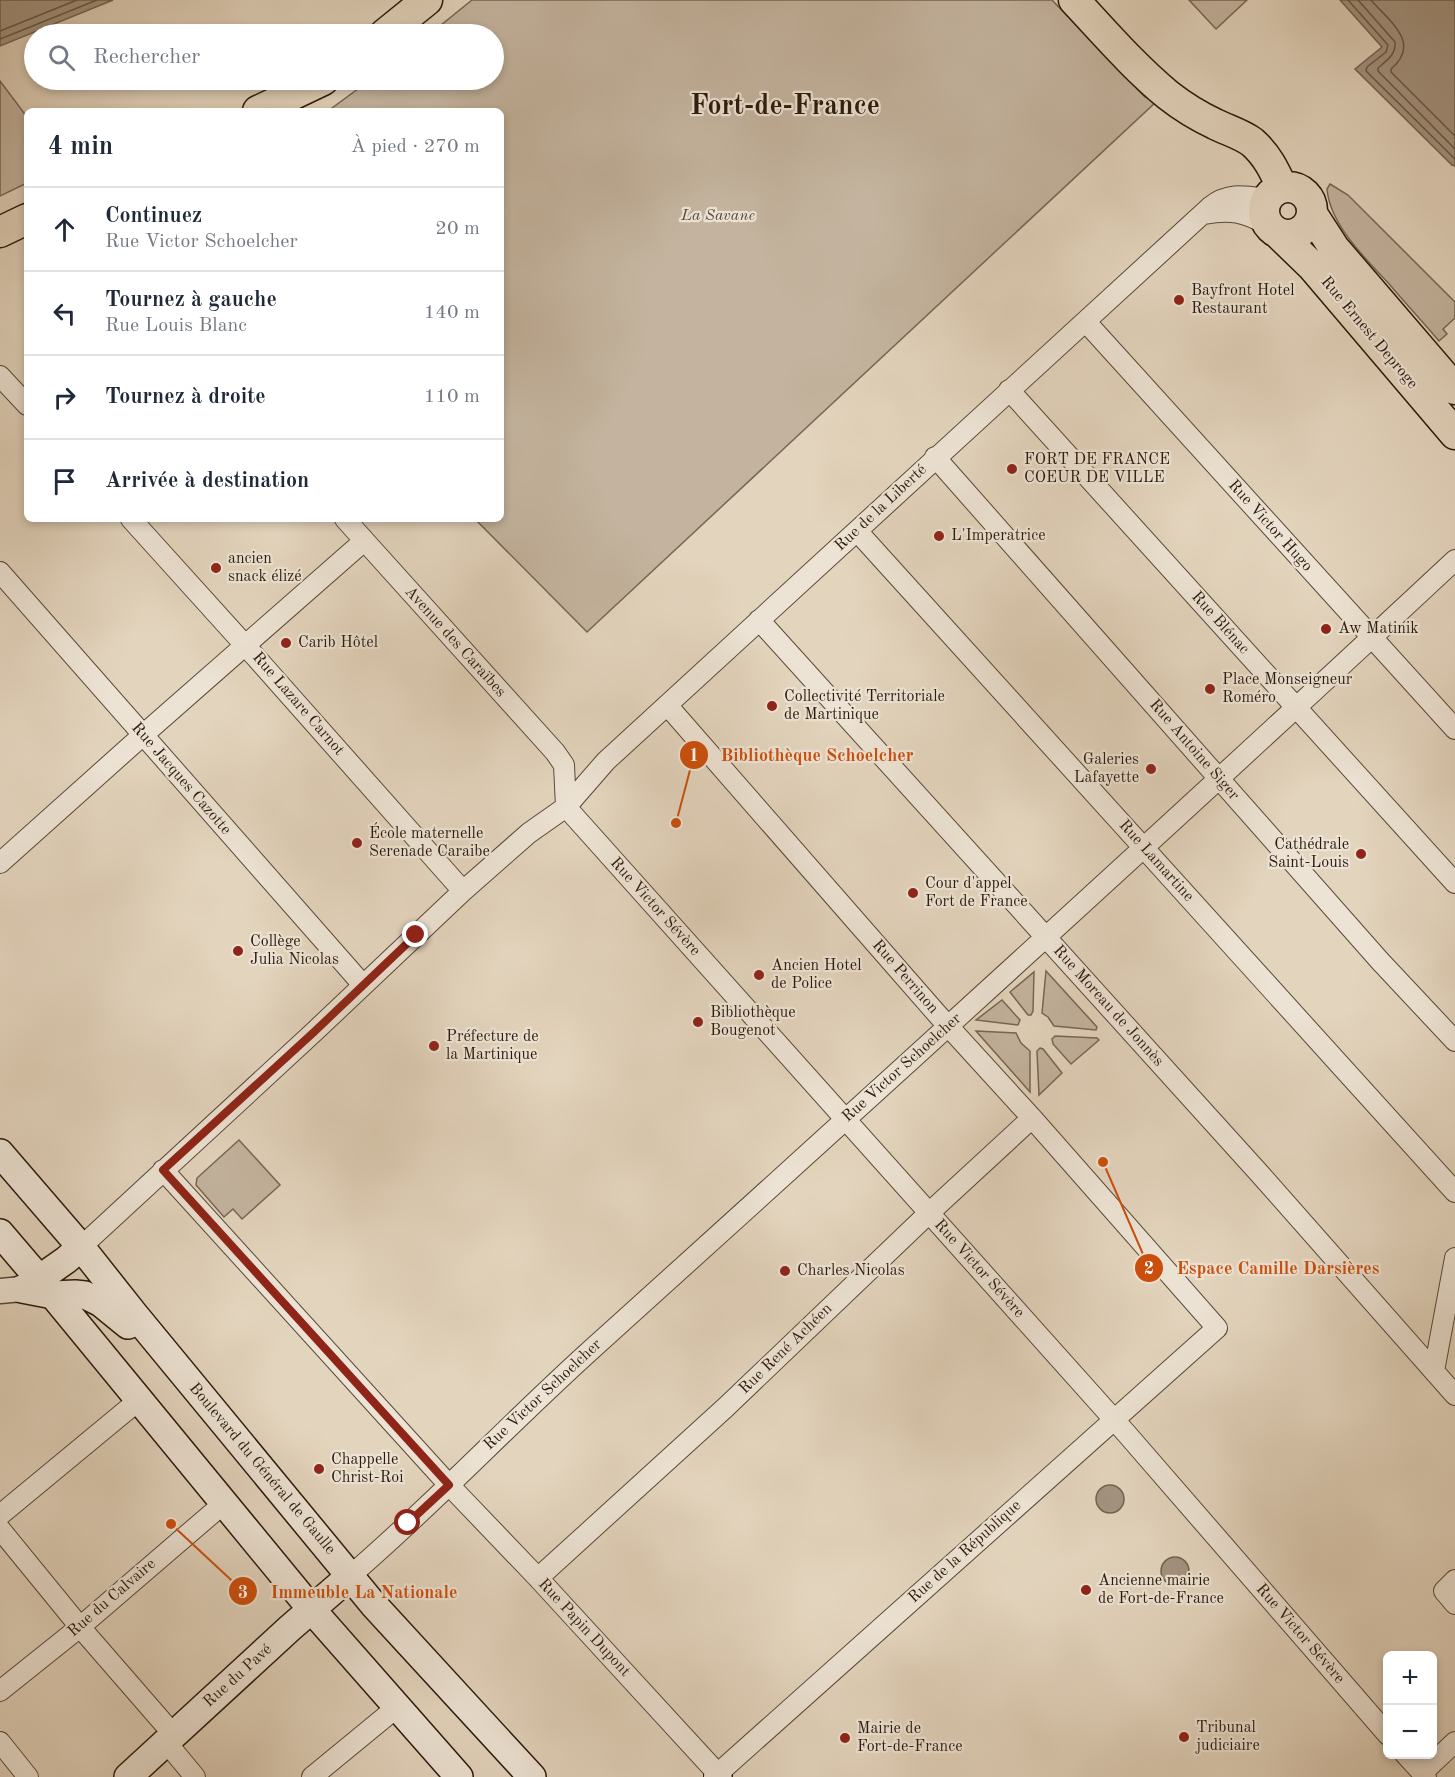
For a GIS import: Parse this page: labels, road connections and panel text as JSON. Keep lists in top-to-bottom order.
{
  "streets": {
    "main road": ["Rue Ernest Deproge", "Boulevard du Général de Gaulle", "Rue du Pavé"],
    "street": [
      "Rue de la Liberté",
      "Rue Victor Hugo",
      "Rue Blénac",
      "Avenue des Caraïbes",
      "Rue Lazare Carnot",
      "Rue Antoine Siger",
      "Rue Jacques Cazotte",
      "Rue Lamartine",
      "Rue Victor Sévère",
      "Rue Perrinon",
      "Rue Moreau de Jonnès",
      "Rue Victor Schoelcher",
      "Rue René Achéen",
      "Rue de la République",
      "Rue du Calvaire",
      "Rue Papin Dupont"
    ]
  },
  "crossings": [
    ["Rue Ernest Deproge", "Rue de la Liberté"],
    ["Rue de la Liberté", "Rue Victor Hugo"],
    ["Rue de la Liberté", "Rue Blénac"],
    ["Rue de la Liberté", "Rue Lazare Carnot"],
    ["Rue de la Liberté", "Rue Antoine Siger"],
    ["Rue de la Liberté", "Rue Jacques Cazotte"],
    ["Rue de la Liberté", "Rue Lamartine"],
    ["Rue de la Liberté", "Rue Victor Sévère"],
    ["Rue de la Liberté", "Rue Perrinon"],
    ["Rue de la Liberté", "Rue Moreau de Jonnès"],
    ["Rue de la Liberté", "Boulevard du Général de Gaulle"],
    ["Rue de la Liberté", "Rue Papin Dupont"],
    ["Rue Victor Hugo", "Rue Victor Schoelcher"],
    ["Rue Blénac", "Rue Victor Schoelcher"],
    ["Rue Antoine Siger", "Rue Victor Schoelcher"],
    ["Rue Lamartine", "Rue Victor Schoelcher"],
    ["Rue Victor Sévère", "Rue Victor Schoelcher"],
    ["Rue Victor Sévère", "Rue René Achéen"],
    ["Rue Victor Sévère", "Rue de la République"],
    ["Rue Perrinon", "Rue Victor Schoelcher"],
    ["Rue Perrinon", "Rue René Achéen"],
    ["Rue Perrinon", "Rue de la République"],
    ["Rue Moreau de Jonnès", "Rue Victor Schoelcher"],
    ["Rue Victor Schoelcher", "Boulevard du Général de Gaulle"],
    ["Rue Victor Schoelcher", "Rue Papin Dupont"],
    ["Rue Victor Schoelcher", "Rue du Pavé"],
    ["Rue René Achéen", "Rue Papin Dupont"],
    ["Boulevard du Général de Gaulle", "Rue du Pavé"],
    ["Rue de la République", "Rue Papin Dupont"]
  ],
  "districts": ["Fort-de-France"],
  "parks": ["La Savane"],
  "places": [
    "Bayfront Hotel Restaurant",
    "FORT DE FRANCE COEUR DE VILLE",
    "L'Imperatrice",
    "ancien snack élizé",
    "Aw Matinik",
    "Carib Hôtel",
    "Place Monseigneur Roméro",
    "Collectivité Territoriale de Martinique",
    "Galeries Lafayette",
    "Bibliothèque Schoelcher",
    "École maternelle Serenade Caraibe",
    "Cathédrale Saint-Louis",
    "Cour d'appel Fort de France",
    "Collège Julia Nicolas",
    "Ancien Hotel de Police",
    "Bibliothèque Bougenot",
    "Préfecture de la Martinique",
    "Espace Camille Darsières",
    "Charles Nicolas",
    "Chappelle Christ-Roi",
    "Immeuble La Nationale",
    "Ancienne mairie de Fort-de-France",
    "Tribunal judiciaire",
    "Mairie de Fort-de-France"
  ],
  "page": {
    "search": "Rechercher",
    "heading": ["4 min", "À pied · 270 m"],
    "list": [
      ["Continuez", "Rue Victor Schoelcher", "20 m"],
      ["Tournez à gauche", "Rue Louis Blanc", "140 m"],
      ["Tournez à droite", "110 m"],
      "Arrivée à destination"
    ],
    "map_buttons": ["+", "−"]
  }
}
